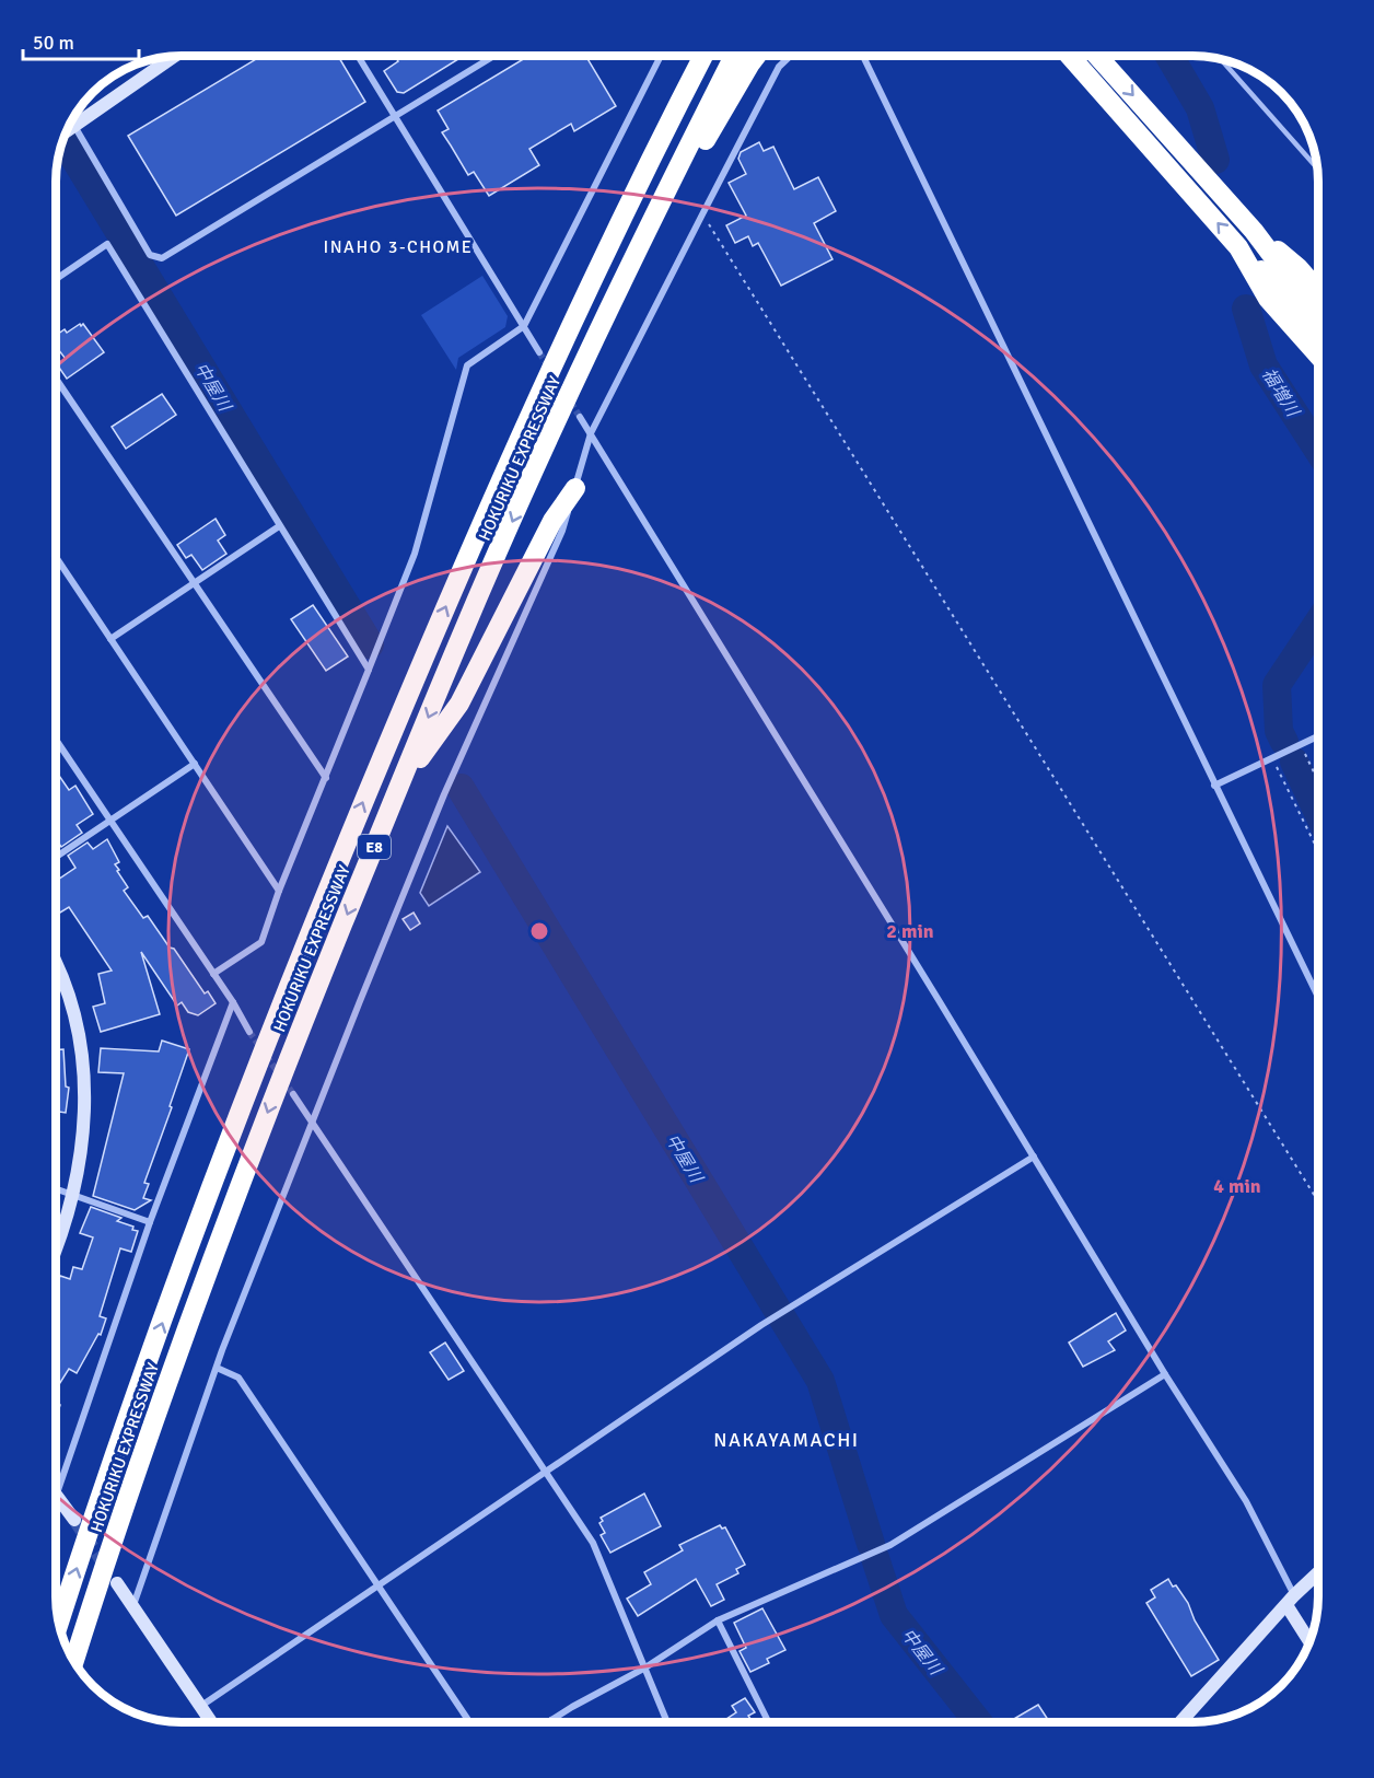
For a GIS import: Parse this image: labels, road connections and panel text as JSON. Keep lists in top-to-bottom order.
{
  "streets": {
    "highway": ["HOKURIKU EXPRESSWAY", "E8"]
  },
  "districts": ["INAHO 3-CHOME", "NAKAYAMACHI"],
  "water": ["中屋川", "福増川"],
  "scale_bar": "50 m",
  "rings": ["2 min", "4 min"]
}
